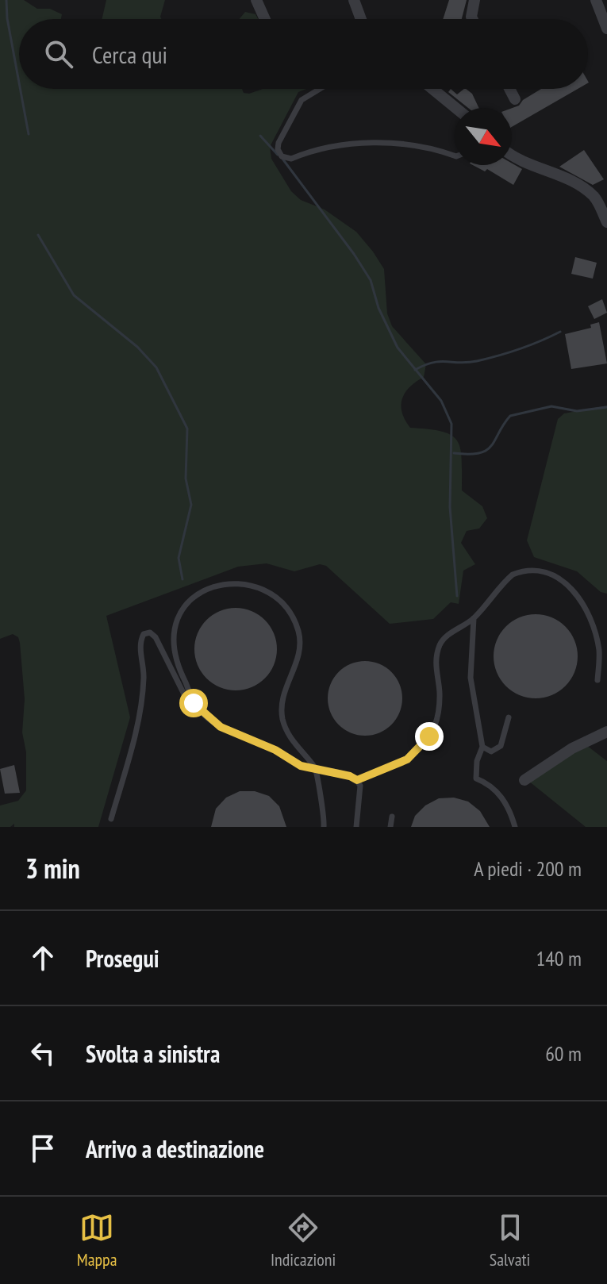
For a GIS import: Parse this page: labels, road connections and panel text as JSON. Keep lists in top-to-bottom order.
{
  "north": "bottom right",
  "page": {
    "search": "Cerca qui",
    "heading": ["3 min", "A piedi · 200 m"],
    "list": [
      ["Prosegui", "140 m"],
      ["Svolta a sinistra", "60 m"],
      "Arrivo a destinazione"
    ],
    "nav": ["Mappa", "Indicazioni", "Salvati"]
  }
}
